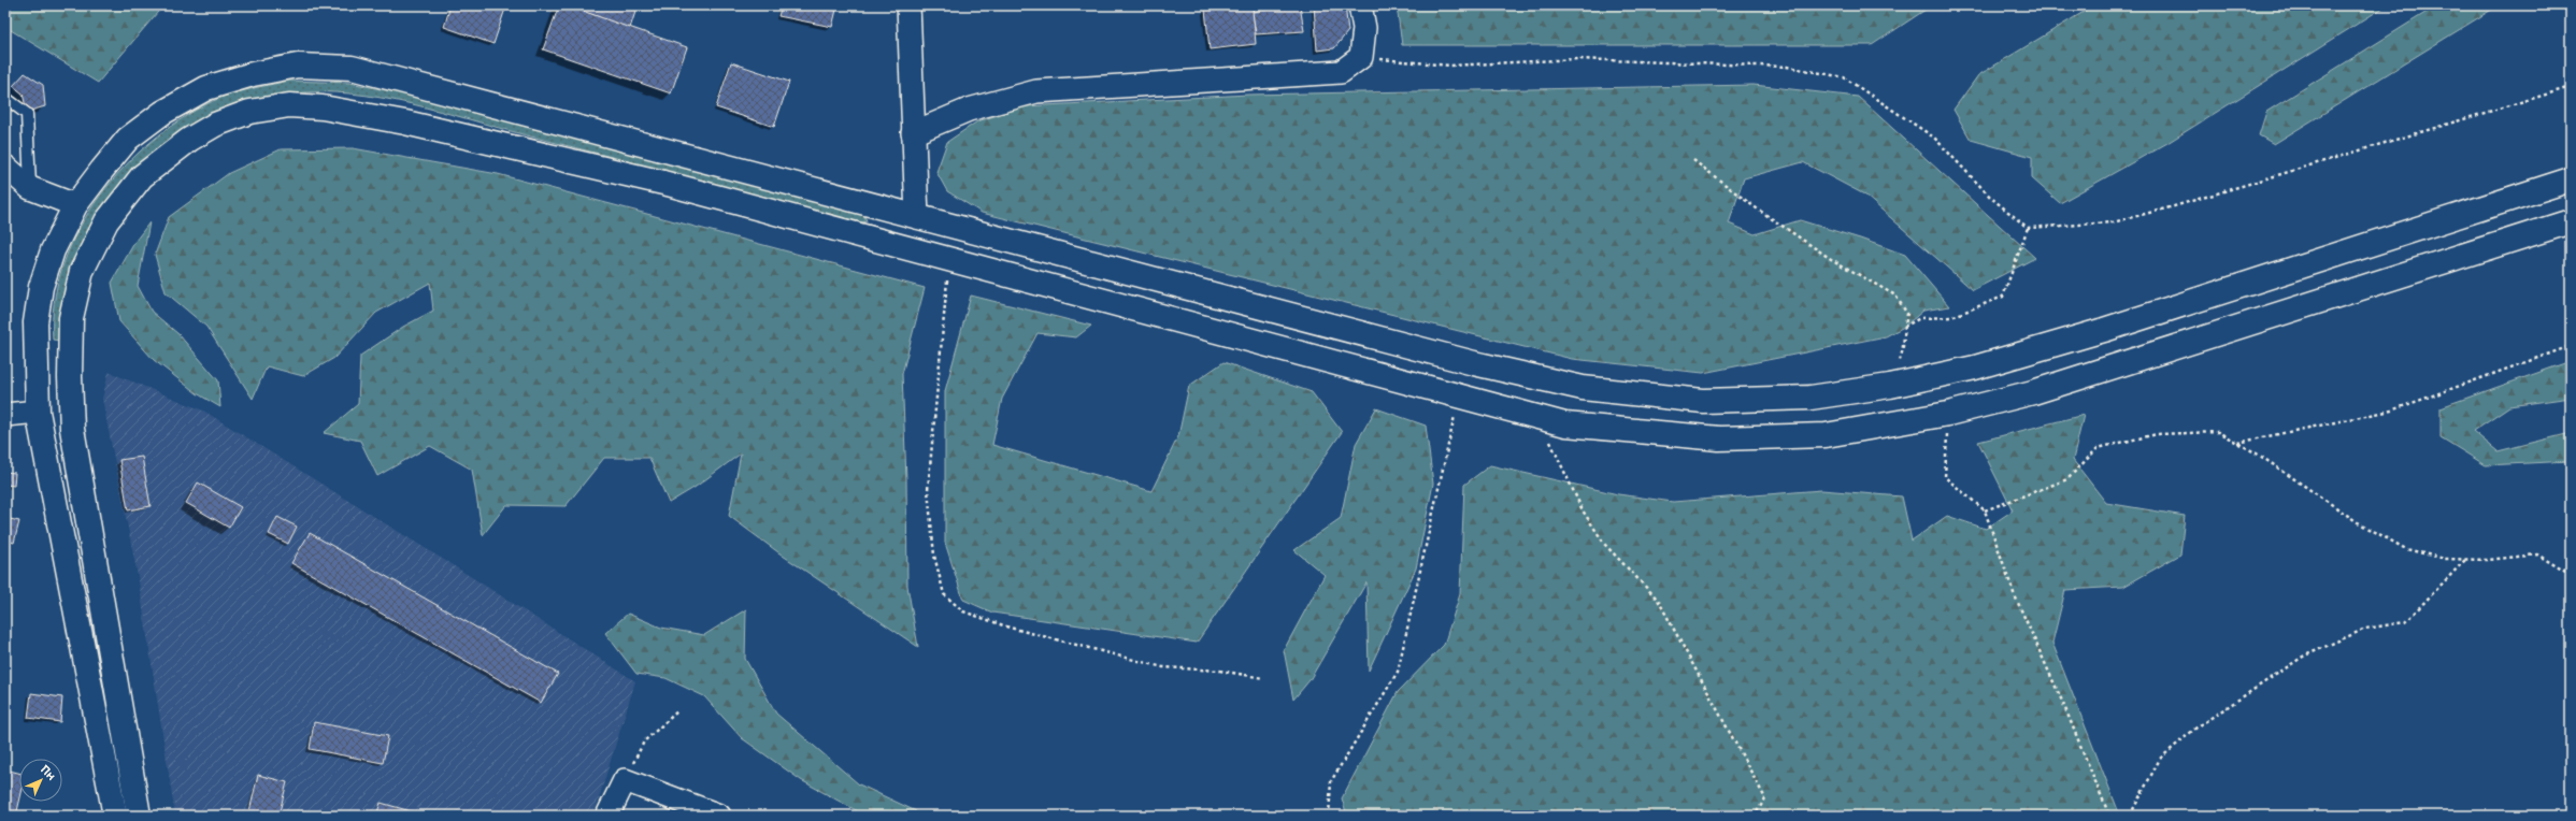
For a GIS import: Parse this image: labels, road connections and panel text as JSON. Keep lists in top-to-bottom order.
{
  "north": "top right"
}
